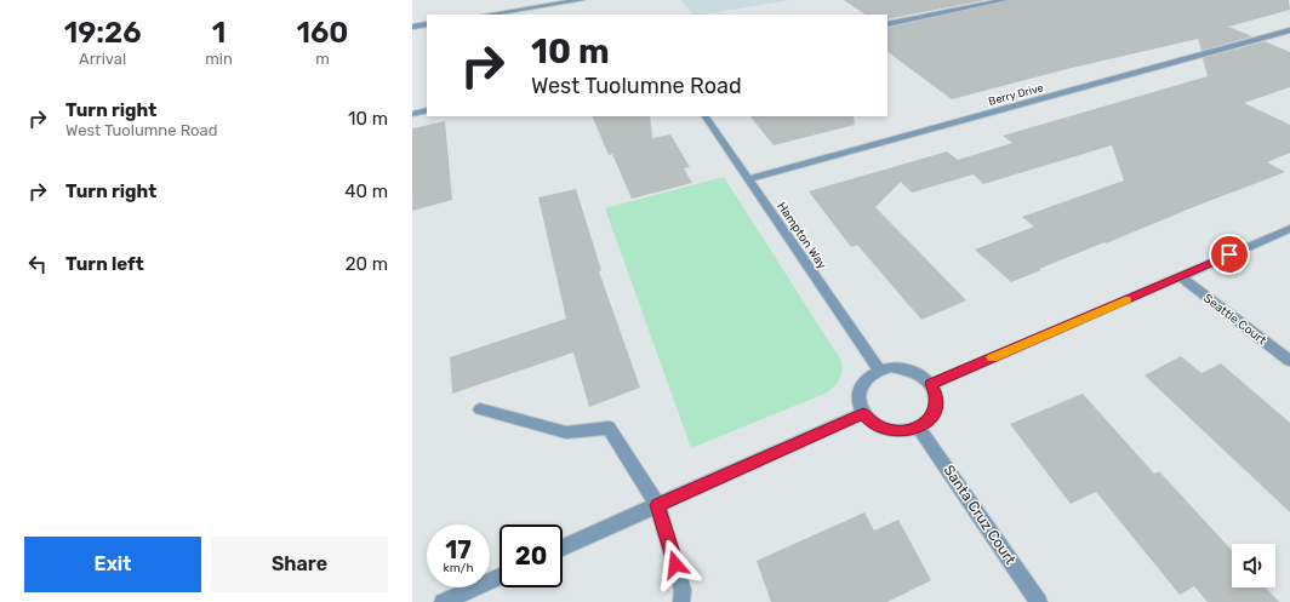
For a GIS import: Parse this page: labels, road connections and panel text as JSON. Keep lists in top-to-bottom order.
{
  "streets": {
    "street": [
      "Berry Drive",
      "Hampton Way",
      "Seattle Court",
      "Santa Cruz Court"
    ]
  },
  "crossings": [
    ["Berry Drive", "Hampton Way"],
    ["Hampton Way", "Santa Cruz Court"]
  ],
  "page": {
    "eta": [
      "19:26",
      "Arrival",
      "1",
      "min",
      "160",
      "m"
    ],
    "turn": ["10 m", "West Tuolumne Road"],
    "list": [
      {
        "name": "Turn right",
        "note": "West Tuolumne Road",
        "value": "10 m"
      },
      {
        "name": "Turn right",
        "value": "40 m"
      },
      {
        "name": "Turn left",
        "value": "20 m"
      }
    ],
    "speed": "17 km/h",
    "limit": "20",
    "buttons": ["Exit", "Share"]
  }
}
